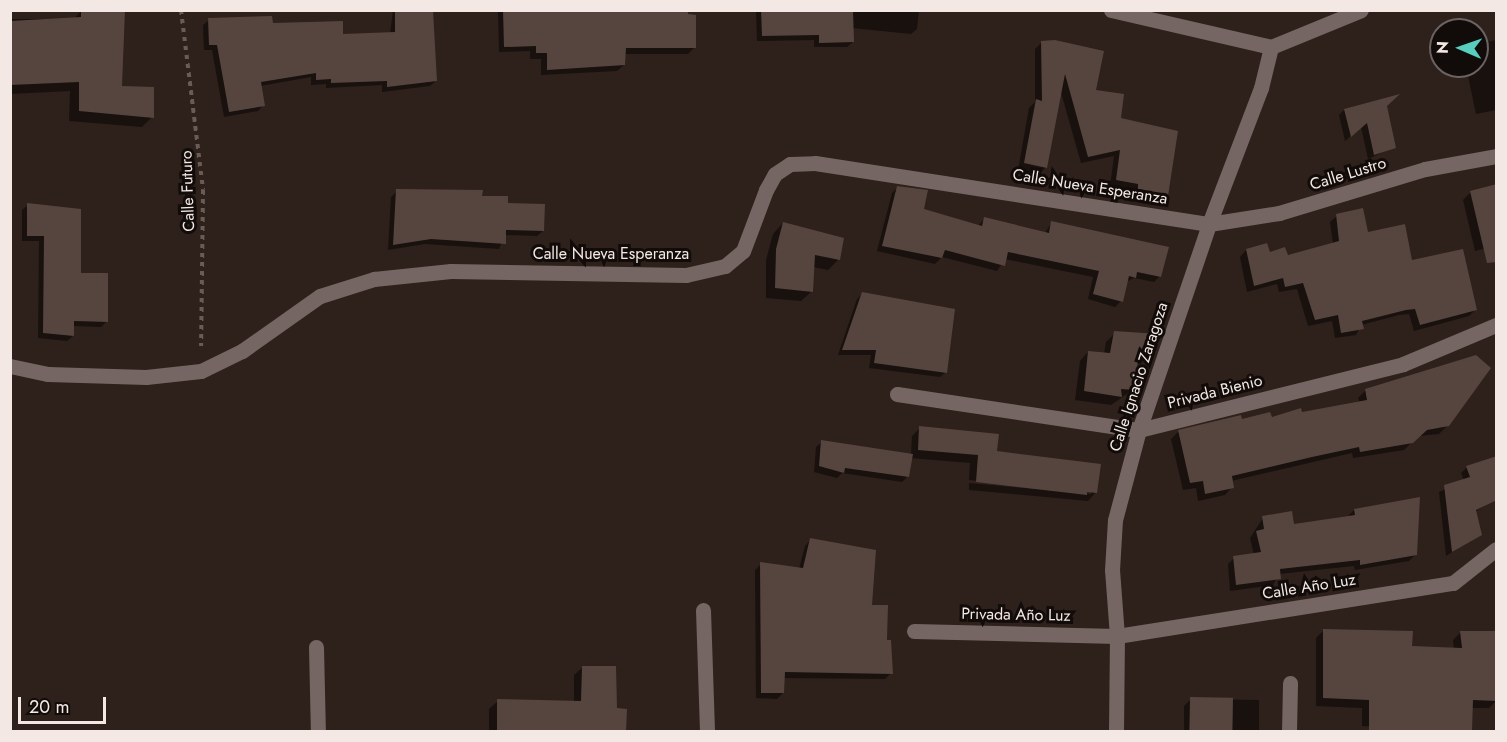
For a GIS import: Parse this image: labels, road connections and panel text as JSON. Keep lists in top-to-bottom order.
{
  "streets": {
    "street": [
      "Calle Lustro",
      "Calle Nueva Esperanza",
      "Calle Ignacio Zaragoza",
      "Privada Bienio",
      "Calle Año Luz",
      "Privada Año Luz"
    ],
    "path": ["Calle Futuro"]
  },
  "crossings": [
    ["Calle Lustro", "Calle Nueva Esperanza"],
    ["Calle Lustro", "Calle Ignacio Zaragoza"],
    ["Calle Nueva Esperanza", "Calle Futuro"],
    ["Calle Nueva Esperanza", "Calle Ignacio Zaragoza"],
    ["Calle Ignacio Zaragoza", "Privada Bienio"],
    ["Calle Ignacio Zaragoza", "Calle Año Luz"],
    ["Calle Ignacio Zaragoza", "Privada Año Luz"],
    ["Calle Año Luz", "Privada Año Luz"]
  ],
  "scale_bar": "20 m",
  "north": "left"
}
